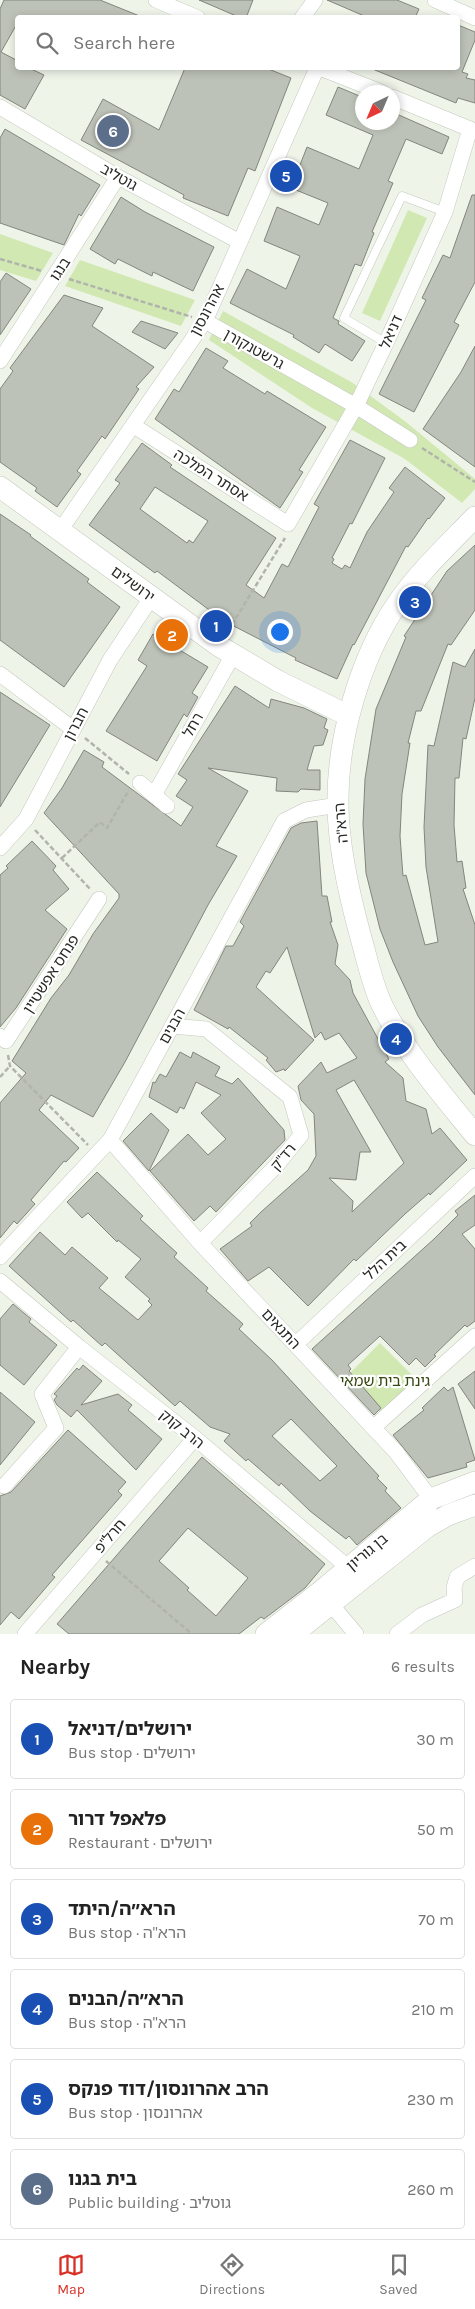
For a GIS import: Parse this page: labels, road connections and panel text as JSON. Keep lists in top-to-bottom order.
{
  "streets": {
    "street": [
      "גוטליב",
      "בנגו",
      "אהרונסון",
      "דניאל",
      "גרשטנקורן",
      "אסתר המלכה",
      "ירושלים",
      "חברון",
      "רחל",
      "הרא\"ה",
      "פנחס אפשטיין",
      "הבנים",
      "רד\"ק",
      "בית הלל",
      "התנאים",
      "הרב קוק",
      "חרל\"פ",
      "בן גוריון"
    ]
  },
  "crossings": [
    ["גוטליב", "בנגו"],
    ["גוטליב", "אהרונסון"],
    ["אהרונסון", "גרשטנקורן"],
    ["אהרונסון", "אסתר המלכה"],
    ["אהרונסון", "ירושלים"],
    ["דניאל", "גרשטנקורן"],
    ["דניאל", "אסתר המלכה"],
    ["ירושלים", "חברון"],
    ["ירושלים", "רחל"],
    ["ירושלים", "הרא\"ה"],
    ["הרא\"ה", "הבנים"],
    ["הבנים", "רד\"ק"],
    ["הבנים", "התנאים"],
    ["רד\"ק", "התנאים"],
    ["בית הלל", "התנאים"],
    ["התנאים", "בן גוריון"],
    ["הרב קוק", "חרל\"פ"],
    ["הרב קוק", "בן גוריון"]
  ],
  "parks": ["גינת בית שמאי"],
  "north": "bottom left",
  "page": {
    "search": "Search here",
    "pins": [
      "6",
      "5",
      "3",
      "1",
      "2",
      "4"
    ],
    "heading": ["Nearby", "6 results"],
    "list": [
      {
        "mark": "1",
        "name": "ירושלים/דניאל",
        "note": "Bus stop · ירושלים",
        "value": "30 m"
      },
      {
        "mark": "2",
        "name": "פלאפל דרור",
        "note": "Restaurant · ירושלים",
        "value": "50 m"
      },
      {
        "mark": "3",
        "name": "הרא״ה/היתד",
        "note": "Bus stop · הרא\"ה",
        "value": "70 m"
      },
      {
        "mark": "4",
        "name": "הרא״ה/הבנים",
        "note": "Bus stop · הרא\"ה",
        "value": "210 m"
      },
      {
        "mark": "5",
        "name": "הרב אהרונסון/דוד פנקס",
        "note": "Bus stop · אהרונסון",
        "value": "230 m"
      },
      {
        "mark": "6",
        "name": "בית בגנו",
        "note": "Public building · גוטליב",
        "value": "260 m"
      }
    ],
    "nav": ["Map", "Directions", "Saved"]
  }
}
